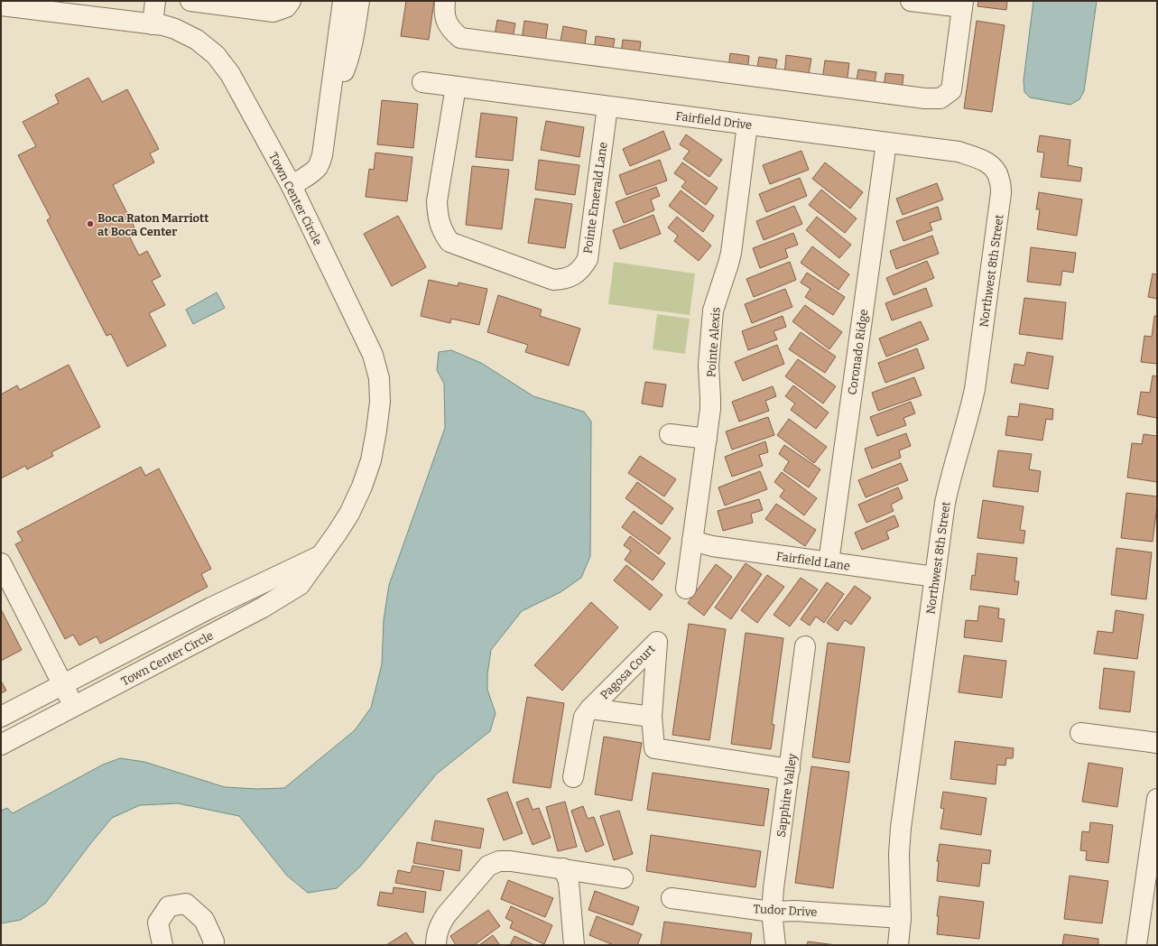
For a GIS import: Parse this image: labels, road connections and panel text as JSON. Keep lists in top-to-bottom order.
{
  "streets": {
    "street": [
      "Fairfield Drive",
      "Pointe Emerald Lane",
      "Town Center Circle",
      "Northwest 8th Street",
      "Pointe Alexis",
      "Coronado Ridge",
      "Fairfield Lane",
      "Pagosa Court",
      "Sapphire Valley",
      "Tudor Drive"
    ]
  },
  "crossings": [
    ["Fairfield Drive", "Pointe Emerald Lane"],
    ["Fairfield Drive", "Northwest 8th Street"],
    ["Fairfield Drive", "Pointe Alexis"],
    ["Fairfield Drive", "Coronado Ridge"],
    ["Northwest 8th Street", "Fairfield Lane"],
    ["Northwest 8th Street", "Tudor Drive"],
    ["Pointe Alexis", "Fairfield Lane"],
    ["Coronado Ridge", "Fairfield Lane"],
    ["Pagosa Court", "Sapphire Valley"],
    ["Sapphire Valley", "Tudor Drive"]
  ],
  "places": ["Boca Raton Marriott at Boca Center"]
}
